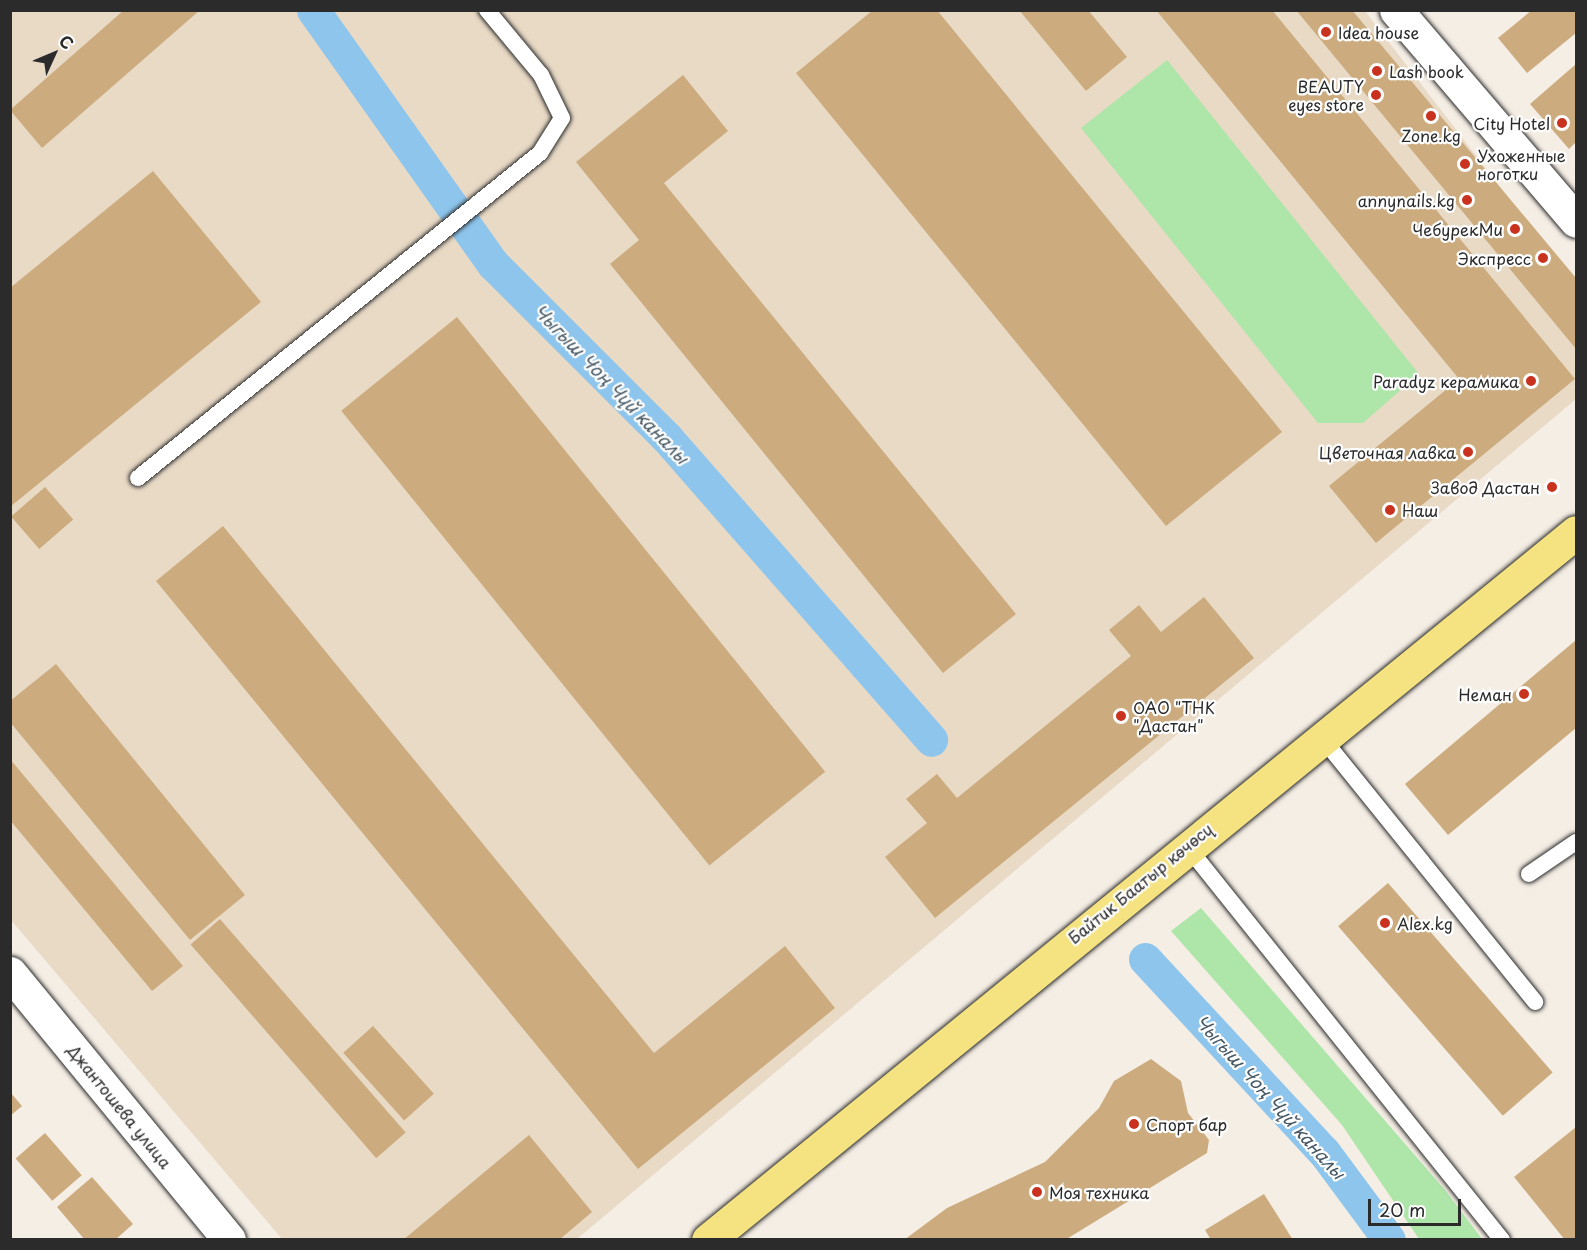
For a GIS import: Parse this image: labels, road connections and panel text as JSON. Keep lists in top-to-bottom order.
{
  "streets": {
    "main road": ["Байтик Баатыр көчөсү"],
    "street": ["Джантошева улица"]
  },
  "water": ["Чыгыш Чоң Чүй каналы"],
  "places": [
    "Idea house",
    "Lash book",
    "BEAUTY eyes store",
    "Zone.kg",
    "City Hotel",
    "Ухоженные ноготки",
    "annynails.kg",
    "ЧебурекМи",
    "Экспресс",
    "Paradyz керамика",
    "Цветочная лавка",
    "Завод Дастан",
    "Наш",
    "Неман",
    "ОАО \"ТНК \"Дастан\"",
    "Alex.kg",
    "Спорт бар",
    "Моя техника"
  ],
  "scale_bar": "20 m",
  "north": "top right"
}
